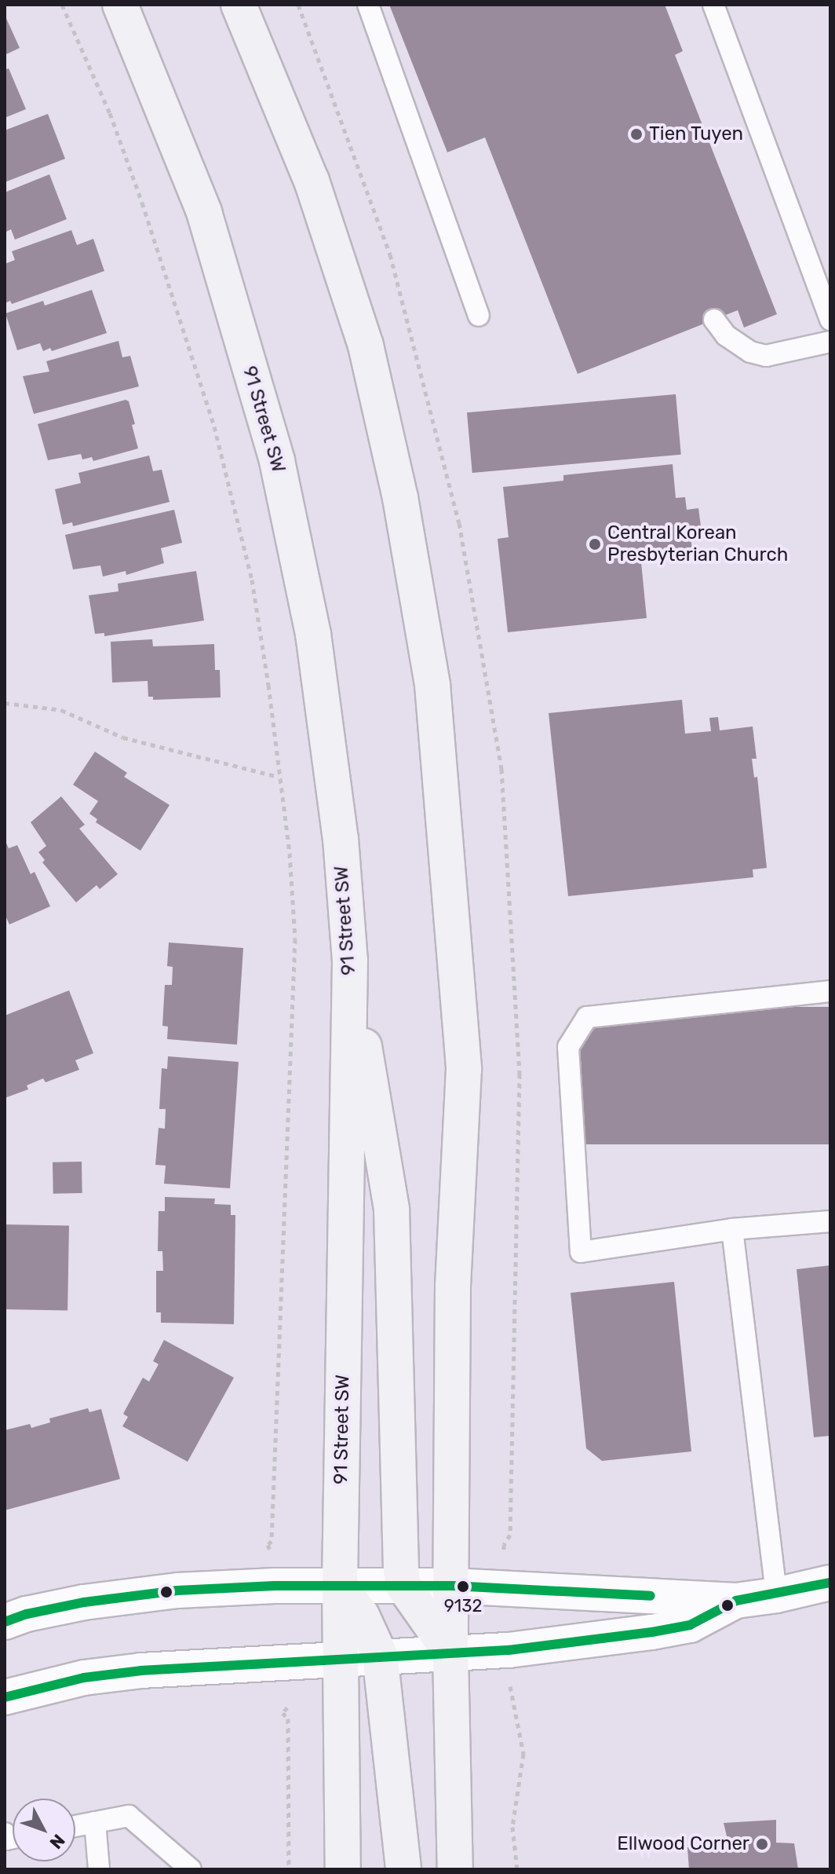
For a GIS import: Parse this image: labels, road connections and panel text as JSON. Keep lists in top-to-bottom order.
{
  "streets": {
    "main road": ["91 Street SW"]
  },
  "places": [
    "Tien Tuyen",
    "Central Korean Presbyterian Church",
    "9132",
    "Ellwood Corner"
  ],
  "north": "bottom right"
}
